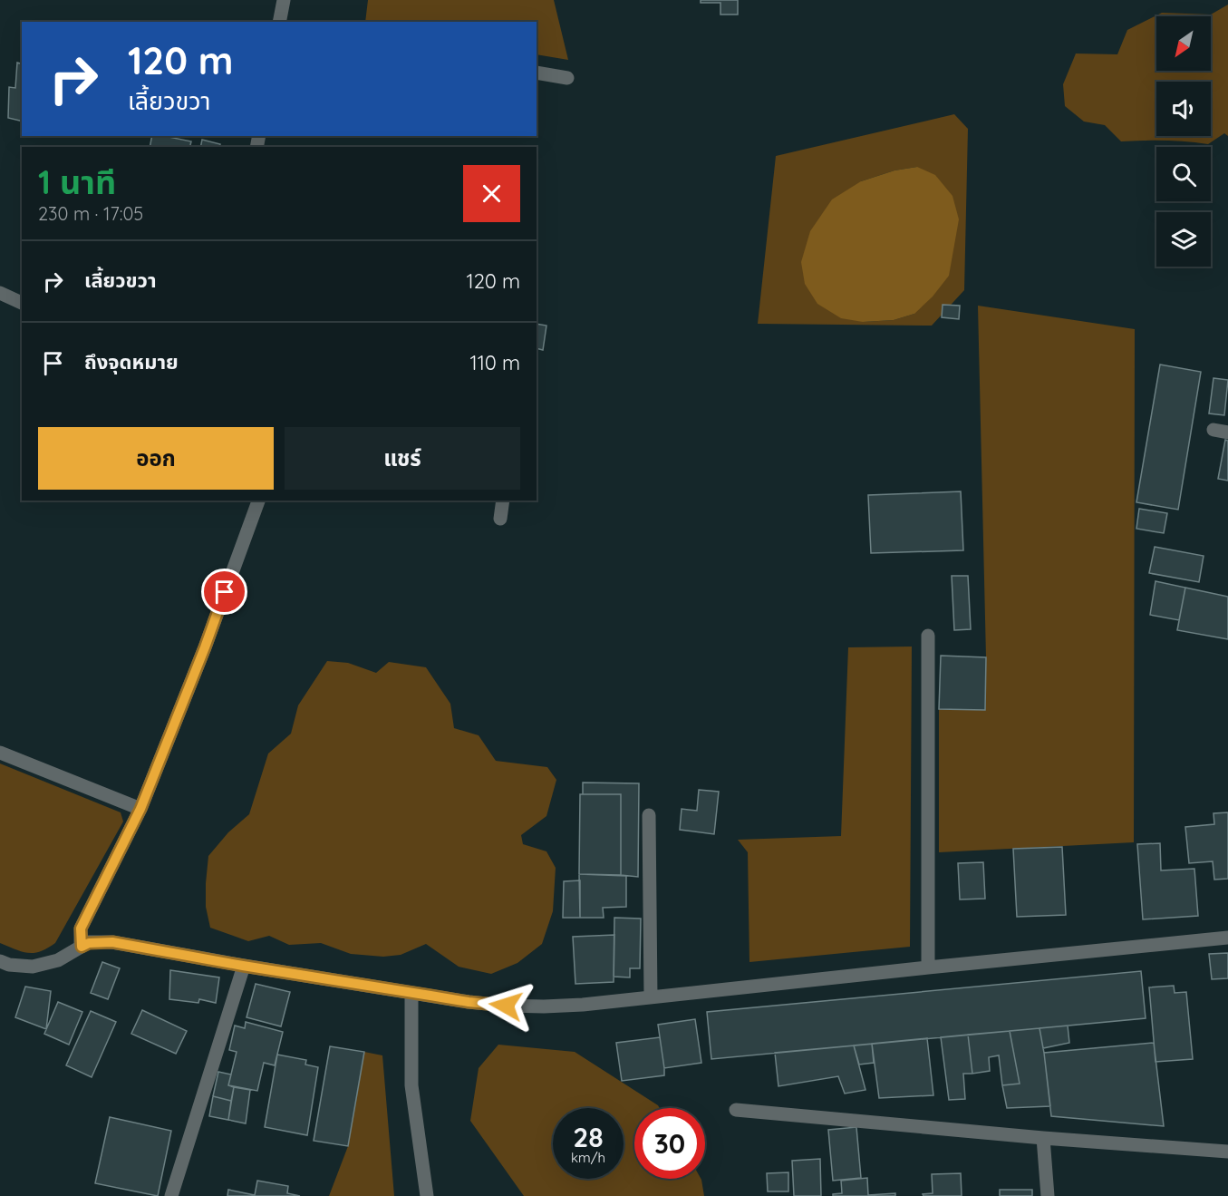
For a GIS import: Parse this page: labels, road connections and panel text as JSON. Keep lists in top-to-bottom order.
{
  "north": "bottom left",
  "page": {
    "turn": ["120 m", "เลี้ยวขวา"],
    "heading": ["1 นาที", "230 m · 17:05"],
    "list": [
      {
        "name": "เลี้ยวขวา",
        "value": "120 m"
      },
      {
        "name": "ถึงจุดหมาย",
        "value": "110 m"
      }
    ],
    "buttons": ["ออก", "แชร์"],
    "speed": "28 km/h",
    "limit": "30"
  }
}
